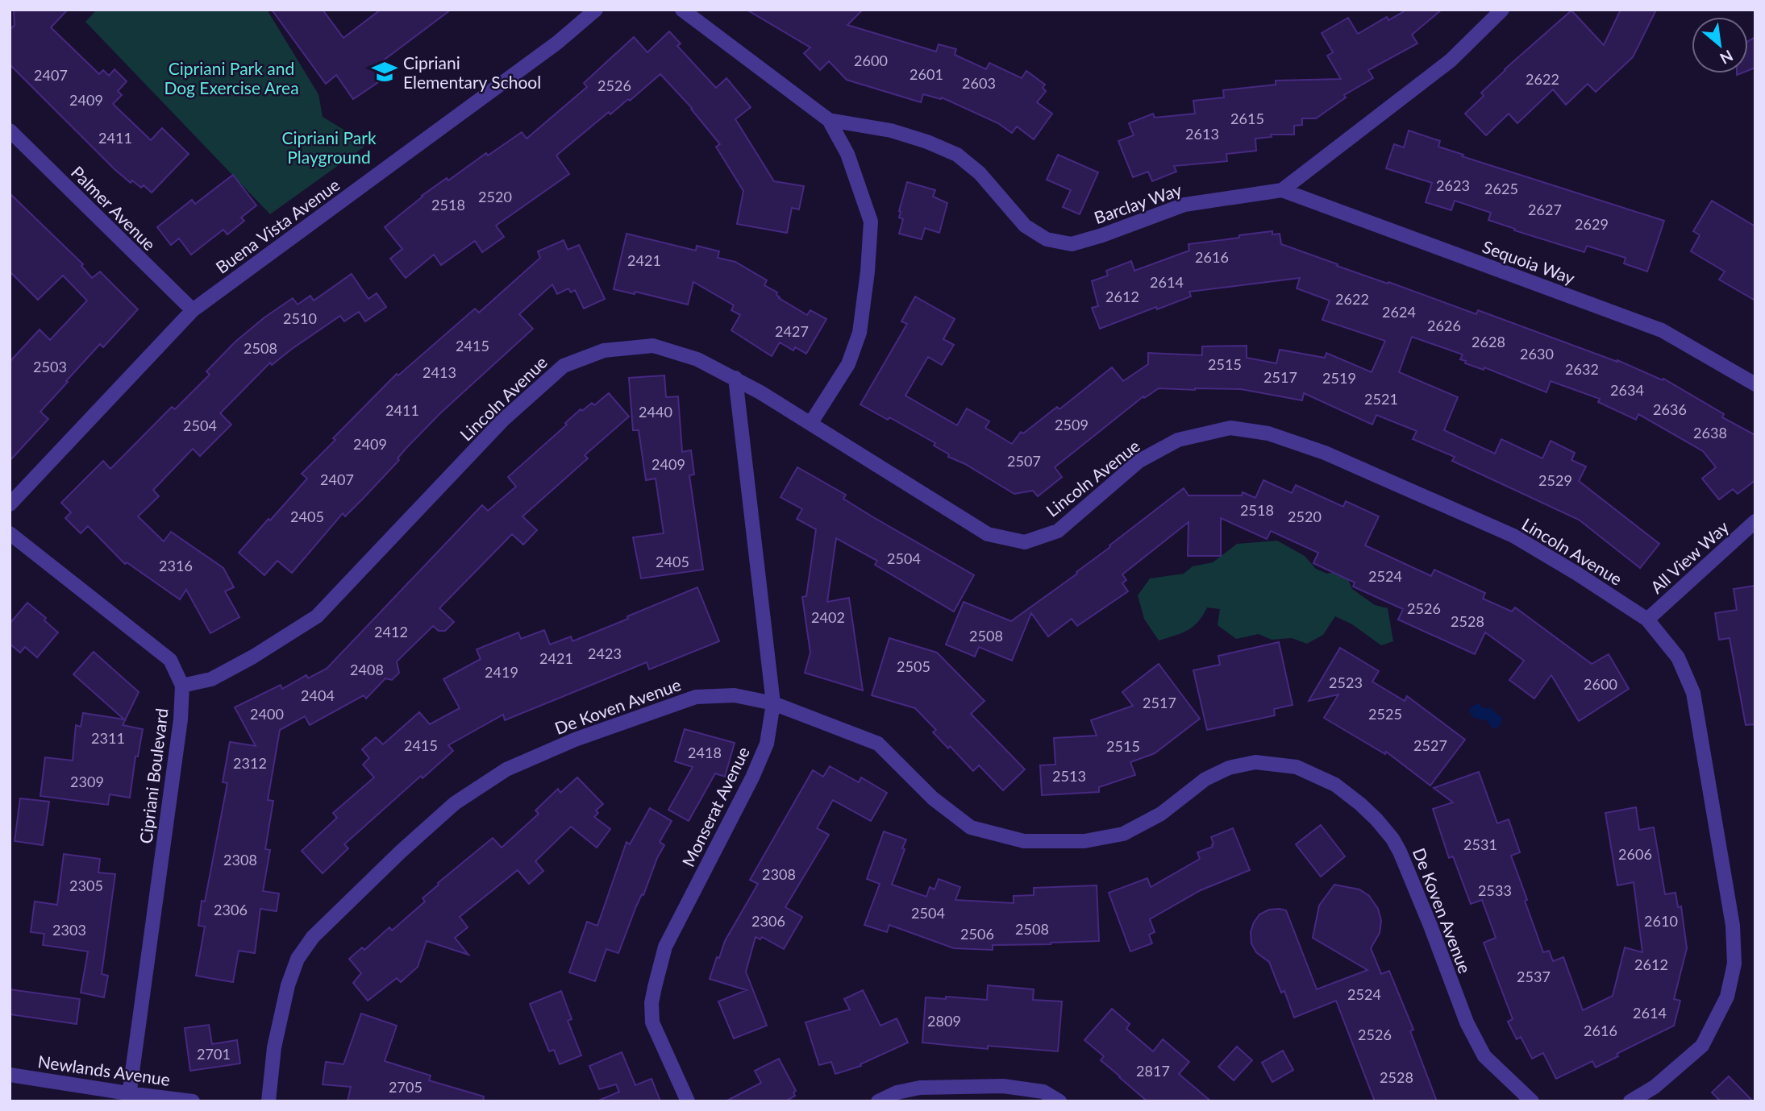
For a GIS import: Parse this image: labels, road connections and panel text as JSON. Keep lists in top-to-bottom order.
{
  "streets": {
    "street": [
      "Barclay Way",
      "Palmer Avenue",
      "Buena Vista Avenue",
      "Sequoia Way",
      "Lincoln Avenue",
      "All View Way",
      "De Koven Avenue",
      "Cipriani Boulevard",
      "Monserat Avenue",
      "Newlands Avenue"
    ]
  },
  "crossings": [
    ["Barclay Way", "Sequoia Way"],
    ["Palmer Avenue", "Buena Vista Avenue"],
    ["Lincoln Avenue", "All View Way"],
    ["Lincoln Avenue", "Cipriani Boulevard"],
    ["Lincoln Avenue", "Monserat Avenue"],
    ["De Koven Avenue", "Monserat Avenue"],
    ["Cipriani Boulevard", "Newlands Avenue"]
  ],
  "parks": ["Cipriani Park and Dog Exercise Area", "Cipriani Park Playground"],
  "places": {
    "school or university": ["Cipriani Elementary School"]
  },
  "house_numbers": [
    "2600",
    "2601",
    "2407",
    "2622",
    "2603",
    "2526",
    "2409",
    "2615",
    "2613",
    "2411",
    "2623",
    "2625",
    "2520",
    "2518",
    "2627",
    "2629",
    "2616",
    "2421",
    "2614",
    "2612",
    "2622",
    "2624",
    "2510",
    "2626",
    "2427",
    "2628",
    "2415",
    "2508",
    "2630",
    "2515",
    "2503",
    "2632",
    "2413",
    "2517",
    "2519",
    "2634",
    "2521",
    "2636",
    "2411",
    "2440",
    "2509",
    "2504",
    "2638",
    "2409",
    "2507",
    "2409",
    "2407",
    "2529",
    "2518",
    "2405",
    "2520",
    "2504",
    "2405",
    "2316",
    "2524",
    "2526",
    "2402",
    "2528",
    "2412",
    "2508",
    "2423",
    "2421",
    "2505",
    "2408",
    "2419",
    "2523",
    "2600",
    "2404",
    "2517",
    "2400",
    "2525",
    "2311",
    "2415",
    "2527",
    "2515",
    "2418",
    "2312",
    "2513",
    "2309",
    "2531",
    "2606",
    "2308",
    "2308",
    "2305",
    "2533",
    "2306",
    "2504",
    "2306",
    "2610",
    "2508",
    "2303",
    "2506",
    "2612",
    "2537",
    "2524",
    "2614",
    "2809",
    "2616",
    "2526",
    "2701",
    "2817",
    "2528",
    "2705"
  ],
  "north": "bottom right"
}
